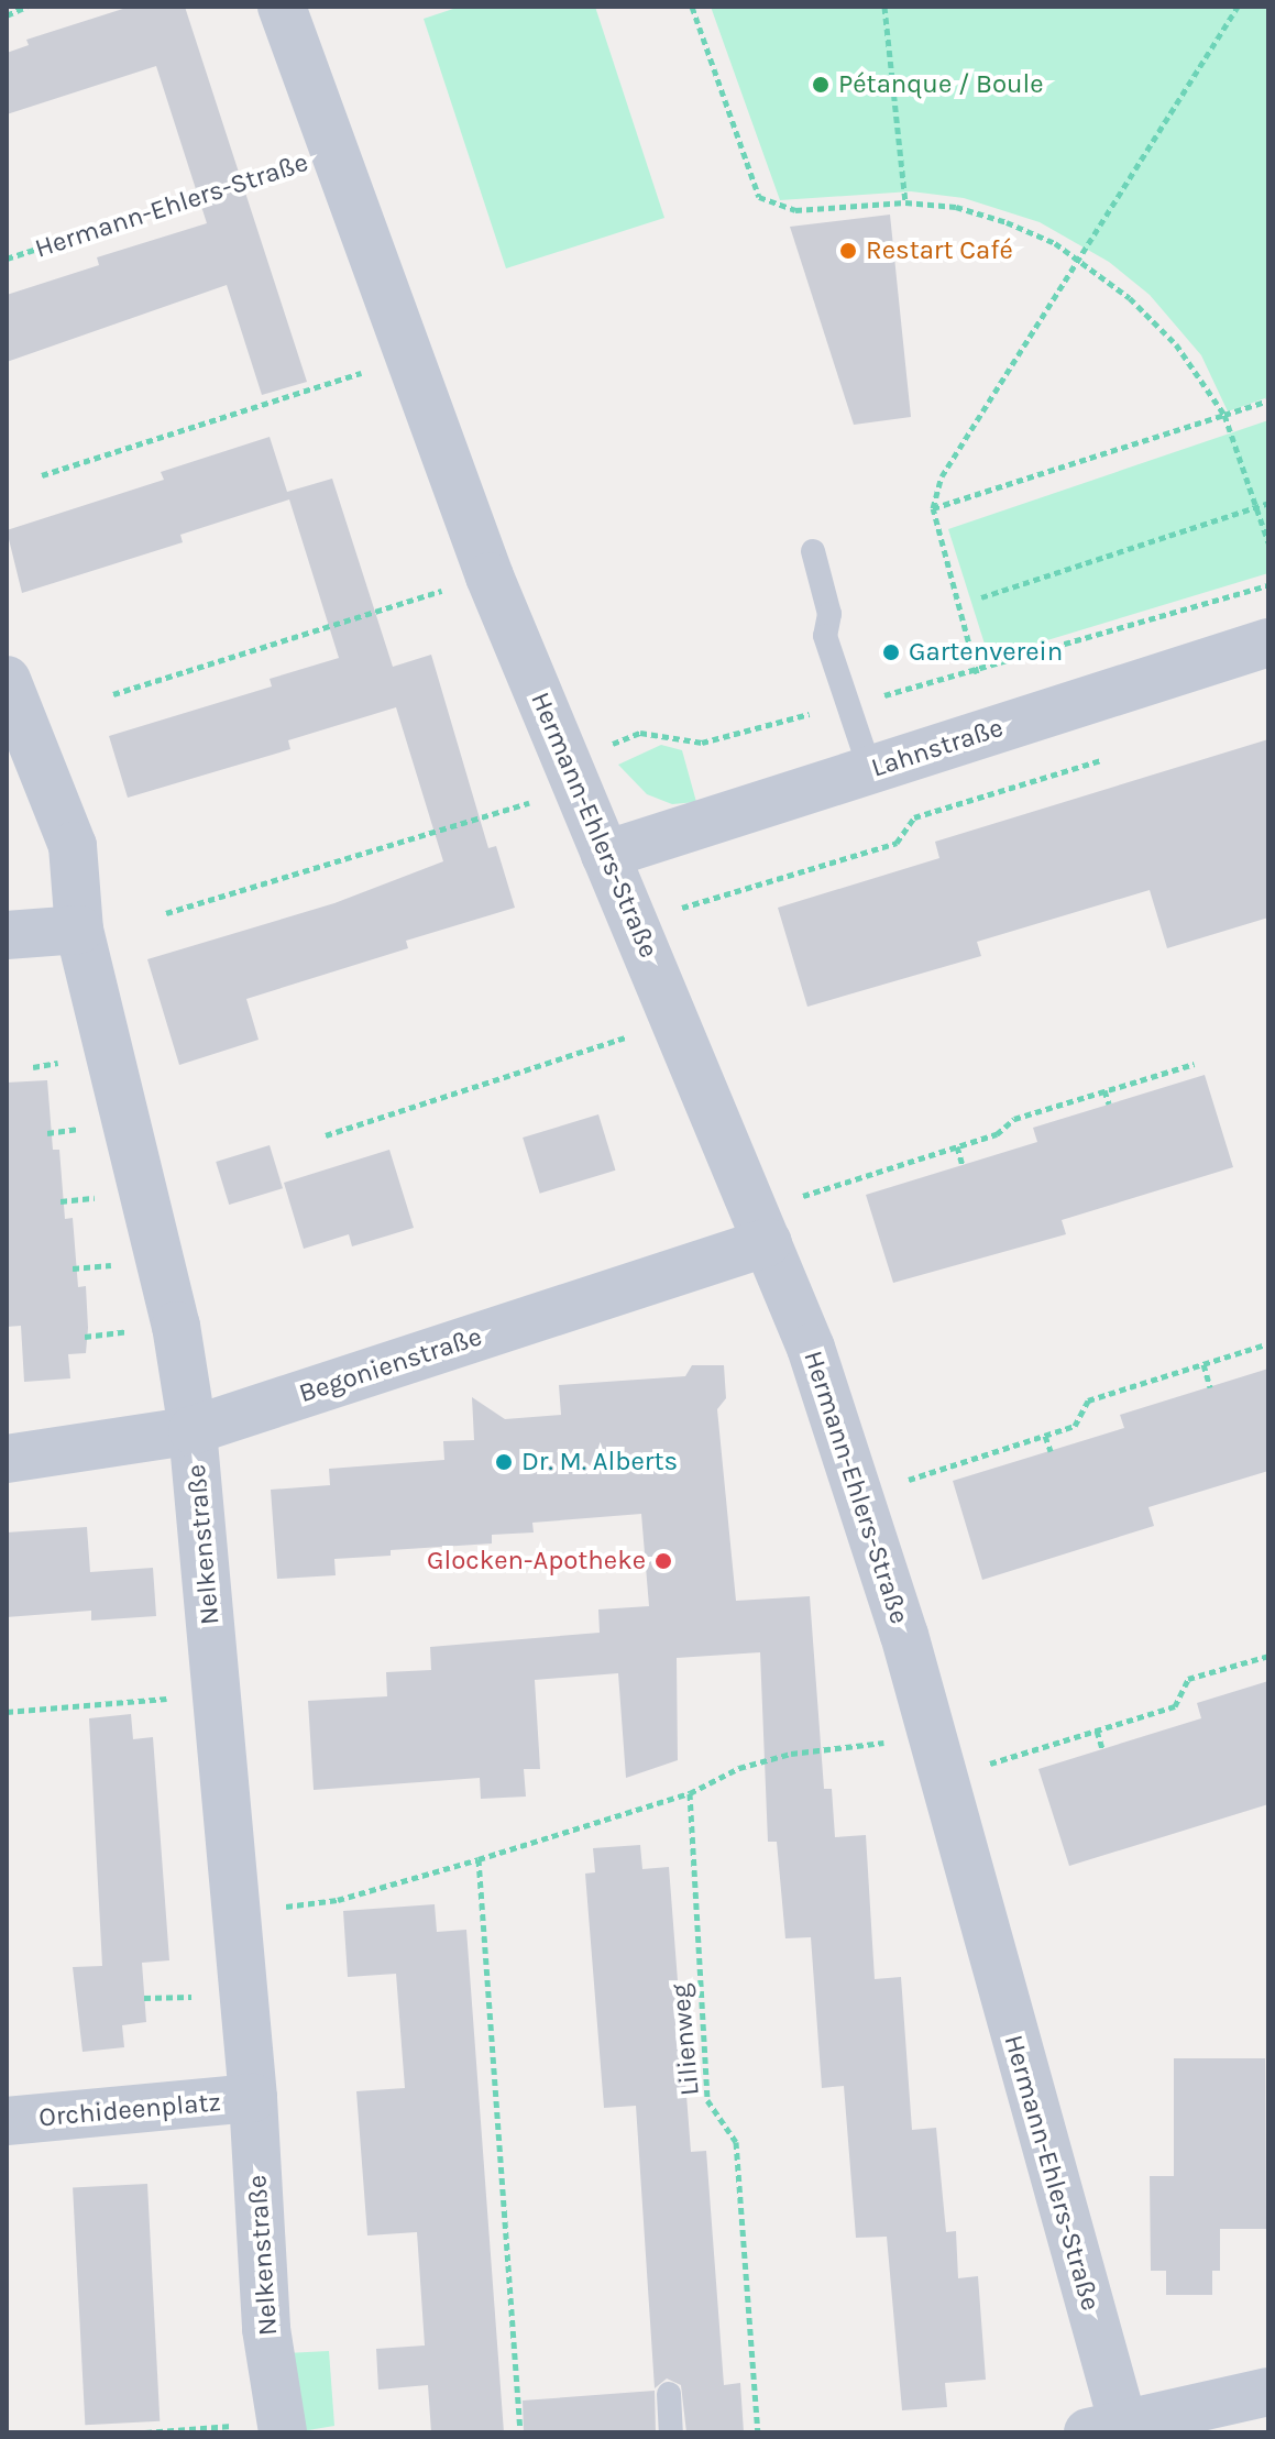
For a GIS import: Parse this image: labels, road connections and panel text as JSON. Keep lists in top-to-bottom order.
{
  "streets": {
    "street": [
      "Hermann-Ehlers-Straße",
      "Lahnstraße",
      "Begonienstraße",
      "Nelkenstraße",
      "Orchideenplatz"
    ],
    "path": ["Lilienweg"]
  },
  "crossings": [
    ["Hermann-Ehlers-Straße", "Lahnstraße"],
    ["Hermann-Ehlers-Straße", "Begonienstraße"],
    ["Begonienstraße", "Nelkenstraße"],
    ["Nelkenstraße", "Orchideenplatz"]
  ],
  "places": [
    "Pétanque / Boule",
    "Restart Café",
    "Gartenverein",
    "Dr. M. Alberts",
    "Glocken-Apotheke"
  ]
}
